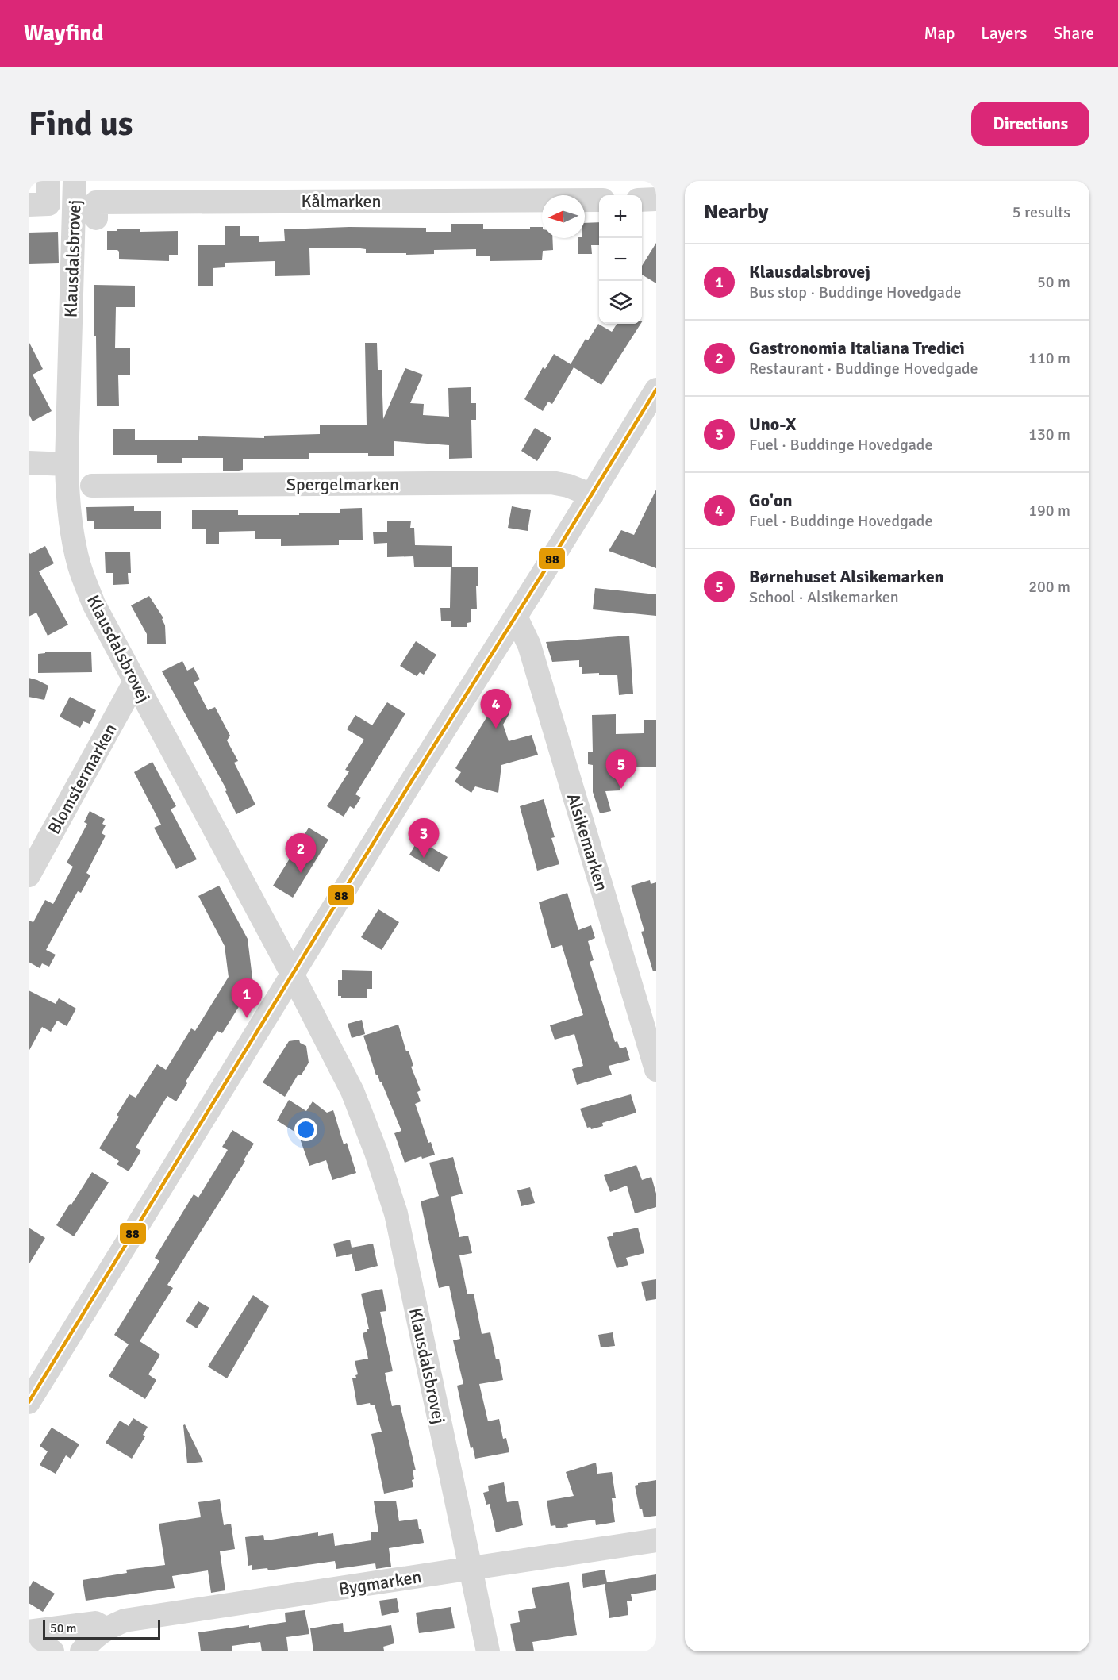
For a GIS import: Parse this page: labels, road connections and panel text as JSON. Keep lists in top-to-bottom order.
{
  "streets": {
    "street": [
      "Kålmarken",
      "Klausdalsbrovej",
      "Spergelmarken",
      "Blomstermarken",
      "Alsikemarken",
      "Bygmarken"
    ]
  },
  "crossings": [
    ["Klausdalsbrovej", "Blomstermarken"],
    ["Klausdalsbrovej", "Bygmarken"]
  ],
  "lines": ["transit line 88"],
  "scale_bar": "50 m",
  "north": "left",
  "page": {
    "header": "Wayfind",
    "nav": ["Map", "Layers", "Share"],
    "buttons": "Directions",
    "title": "Find us",
    "heading": ["Nearby", "5 results"],
    "map_buttons": ["+", "−"],
    "list": [
      {
        "mark": "1",
        "name": "Klausdalsbrovej",
        "note": "Bus stop · Buddinge Hovedgade",
        "value": "50 m"
      },
      {
        "mark": "2",
        "name": "Gastronomia Italiana Tredici",
        "note": "Restaurant · Buddinge Hovedgade",
        "value": "110 m"
      },
      {
        "mark": "3",
        "name": "Uno-X",
        "note": "Fuel · Buddinge Hovedgade",
        "value": "130 m"
      },
      {
        "mark": "4",
        "name": "Go'on",
        "note": "Fuel · Buddinge Hovedgade",
        "value": "190 m"
      },
      {
        "mark": "5",
        "name": "Børnehuset Alsikemarken",
        "note": "School · Alsikemarken",
        "value": "200 m"
      }
    ],
    "pins": [
      "4",
      "5",
      "3",
      "2",
      "1"
    ],
    "scale": "50 m"
  }
}
